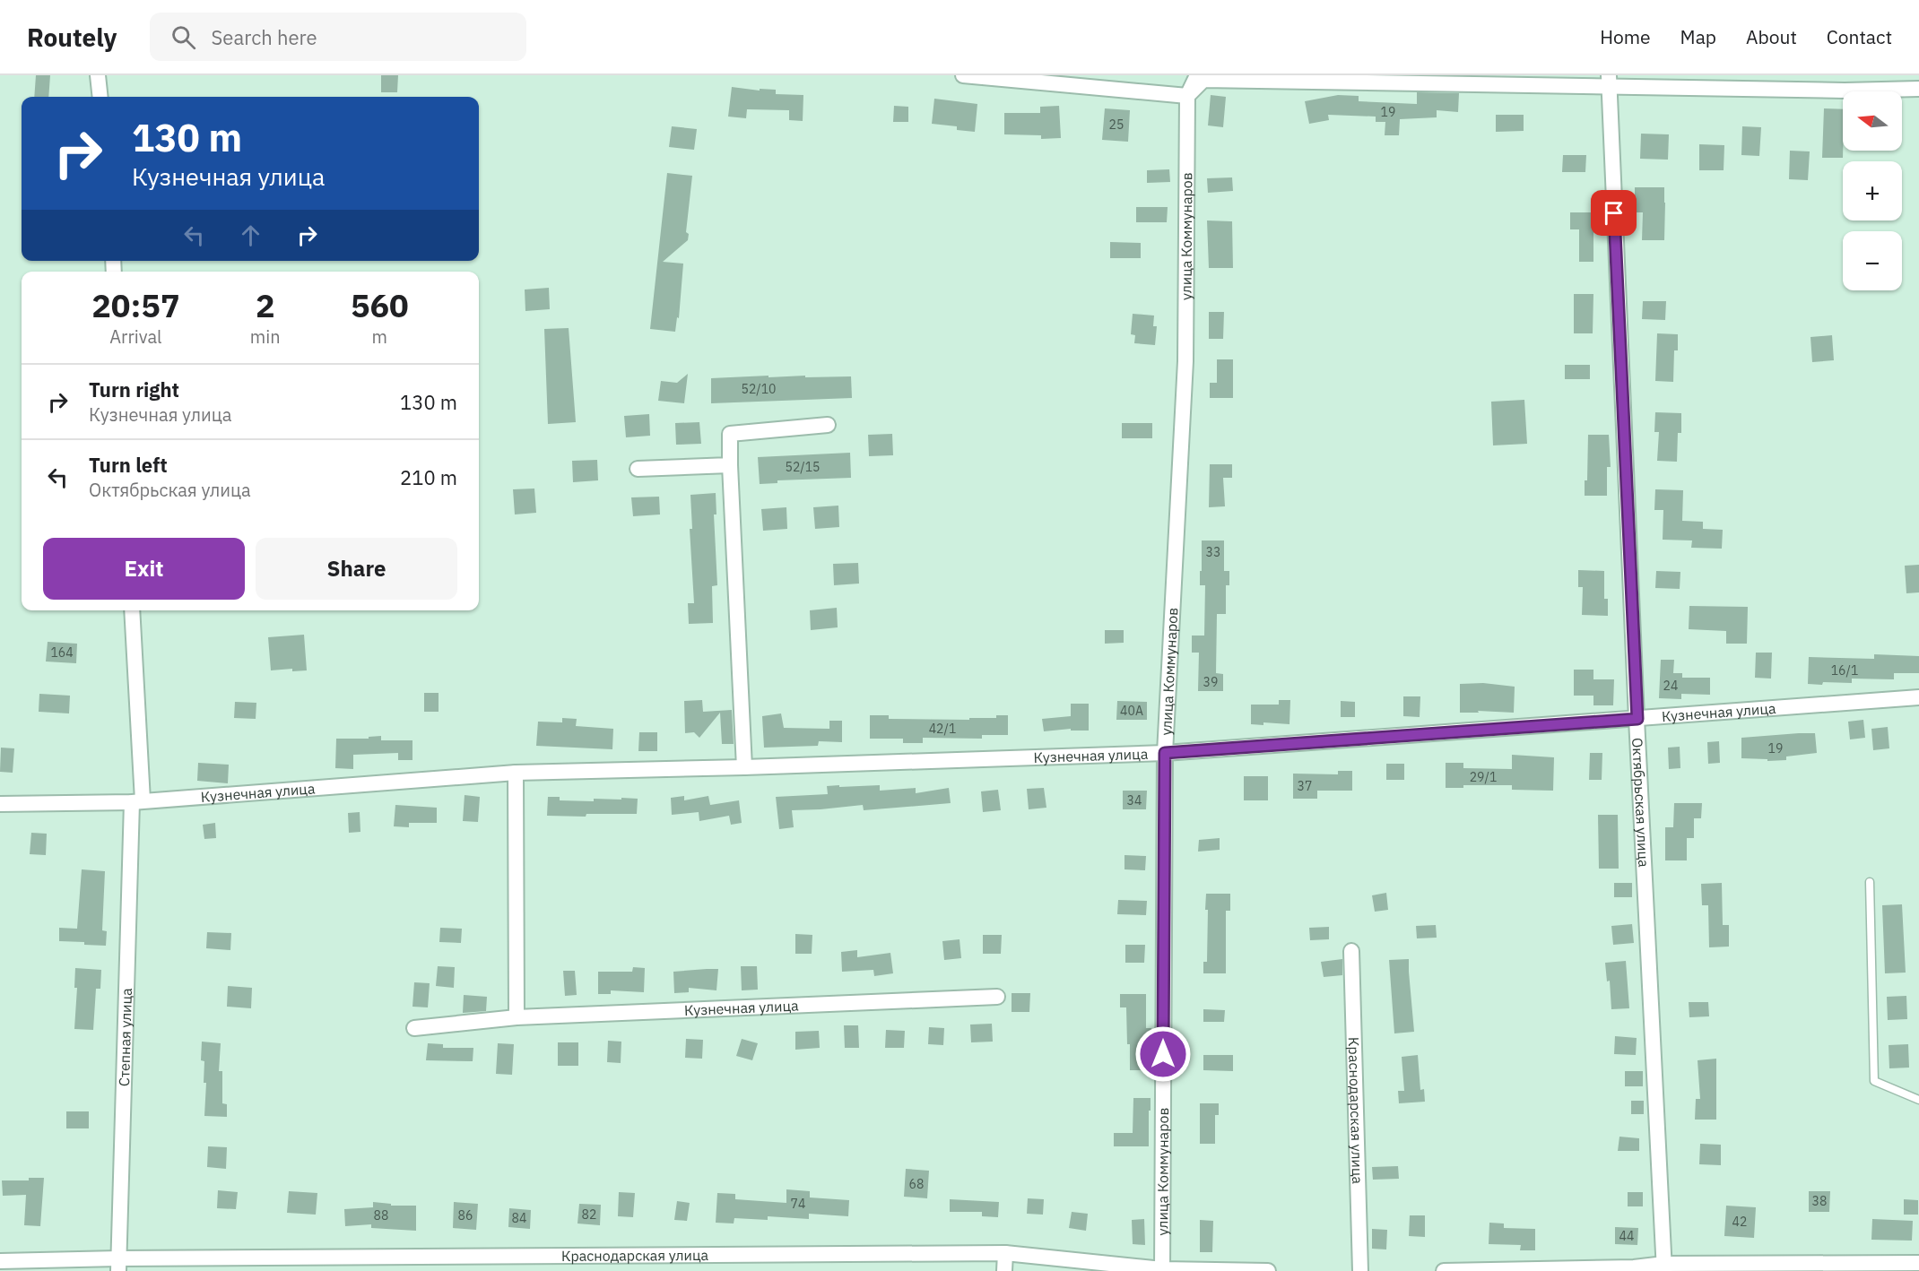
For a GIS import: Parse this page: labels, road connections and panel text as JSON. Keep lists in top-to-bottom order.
{
  "streets": {
    "street": [
      "улица Коммунаров",
      "Кузнечная улица",
      "Октябрьская улица",
      "Степная улица",
      "Краснодарская улица"
    ]
  },
  "crossings": [
    ["улица Коммунаров", "Кузнечная улица"],
    ["улица Коммунаров", "Краснодарская улица"],
    ["Кузнечная улица", "Октябрьская улица"],
    ["Кузнечная улица", "Степная улица"],
    ["Степная улица", "Краснодарская улица"]
  ],
  "house_numbers": [
    "19",
    "25",
    "52/10",
    "52/15",
    "33",
    "164",
    "16/1",
    "39",
    "24",
    "40А",
    "42/1",
    "19",
    "29/1",
    "37",
    "34",
    "68",
    "38",
    "74",
    "82",
    "88",
    "86",
    "84",
    "42",
    "44"
  ],
  "north": "left",
  "page": {
    "header": "Routely",
    "search": "Search here",
    "nav": [
      "Home",
      "Map",
      "About",
      "Contact"
    ],
    "map_buttons": ["+", "−"],
    "turn": ["130 m", "Кузнечная улица"],
    "eta": [
      "20:57",
      "Arrival",
      "2",
      "min",
      "560",
      "m"
    ],
    "list": [
      {
        "name": "Turn right",
        "note": "Кузнечная улица",
        "value": "130 m"
      },
      {
        "name": "Turn left",
        "note": "Октябрьская улица",
        "value": "210 m"
      }
    ],
    "buttons": ["Exit", "Share"]
  }
}
